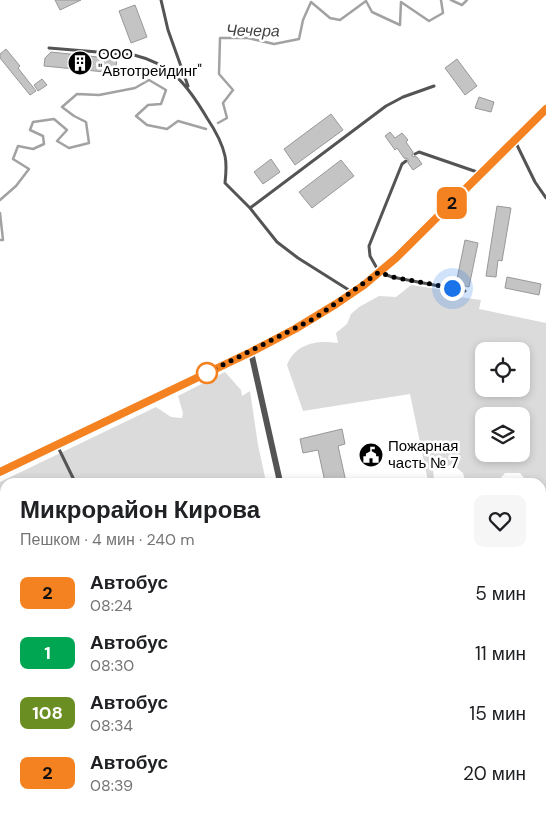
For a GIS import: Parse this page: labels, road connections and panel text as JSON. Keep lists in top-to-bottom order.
{
  "water": ["Чечера"],
  "places": {
    "building": ["ООО \"Автотрейдинг\""],
    "public building": ["Пожарная часть № 7"]
  },
  "lines": ["bus line 2"],
  "page": {
    "on_map": "2",
    "heading": ["Микрорайон Кирова", "Пешком · 4 мин · 240 m"],
    "list": [
      {
        "mark": "2",
        "name": "Автобус",
        "note": "08:24",
        "value": "5 мин"
      },
      {
        "mark": "1",
        "name": "Автобус",
        "note": "08:30",
        "value": "11 мин"
      },
      {
        "mark": "108",
        "name": "Автобус",
        "note": "08:34",
        "value": "15 мин"
      },
      {
        "mark": "2",
        "name": "Автобус",
        "note": "08:39",
        "value": "20 мин"
      }
    ]
  }
}
